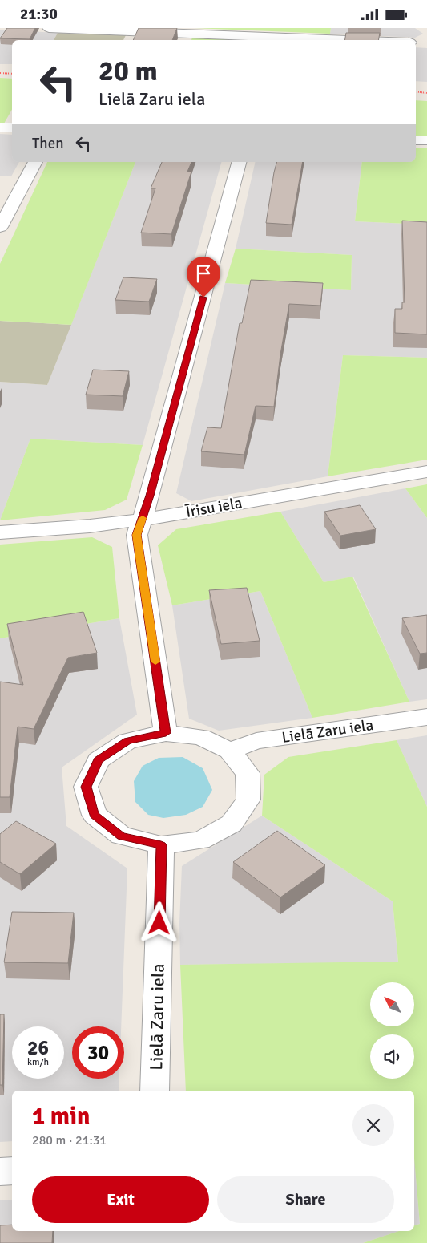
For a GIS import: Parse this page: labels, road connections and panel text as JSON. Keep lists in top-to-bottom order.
{
  "streets": {
    "street": ["Īrisu iela", "Lielā Zaru iela"]
  },
  "north": "top left",
  "page": {
    "status": "21:30",
    "turn": ["20 m", "Lielā Zaru iela"],
    "then": "Then",
    "speed": "26 km/h",
    "limit": "30",
    "heading": ["1 min", "280 m · 21:31"],
    "buttons": ["Exit", "Share"]
  }
}
